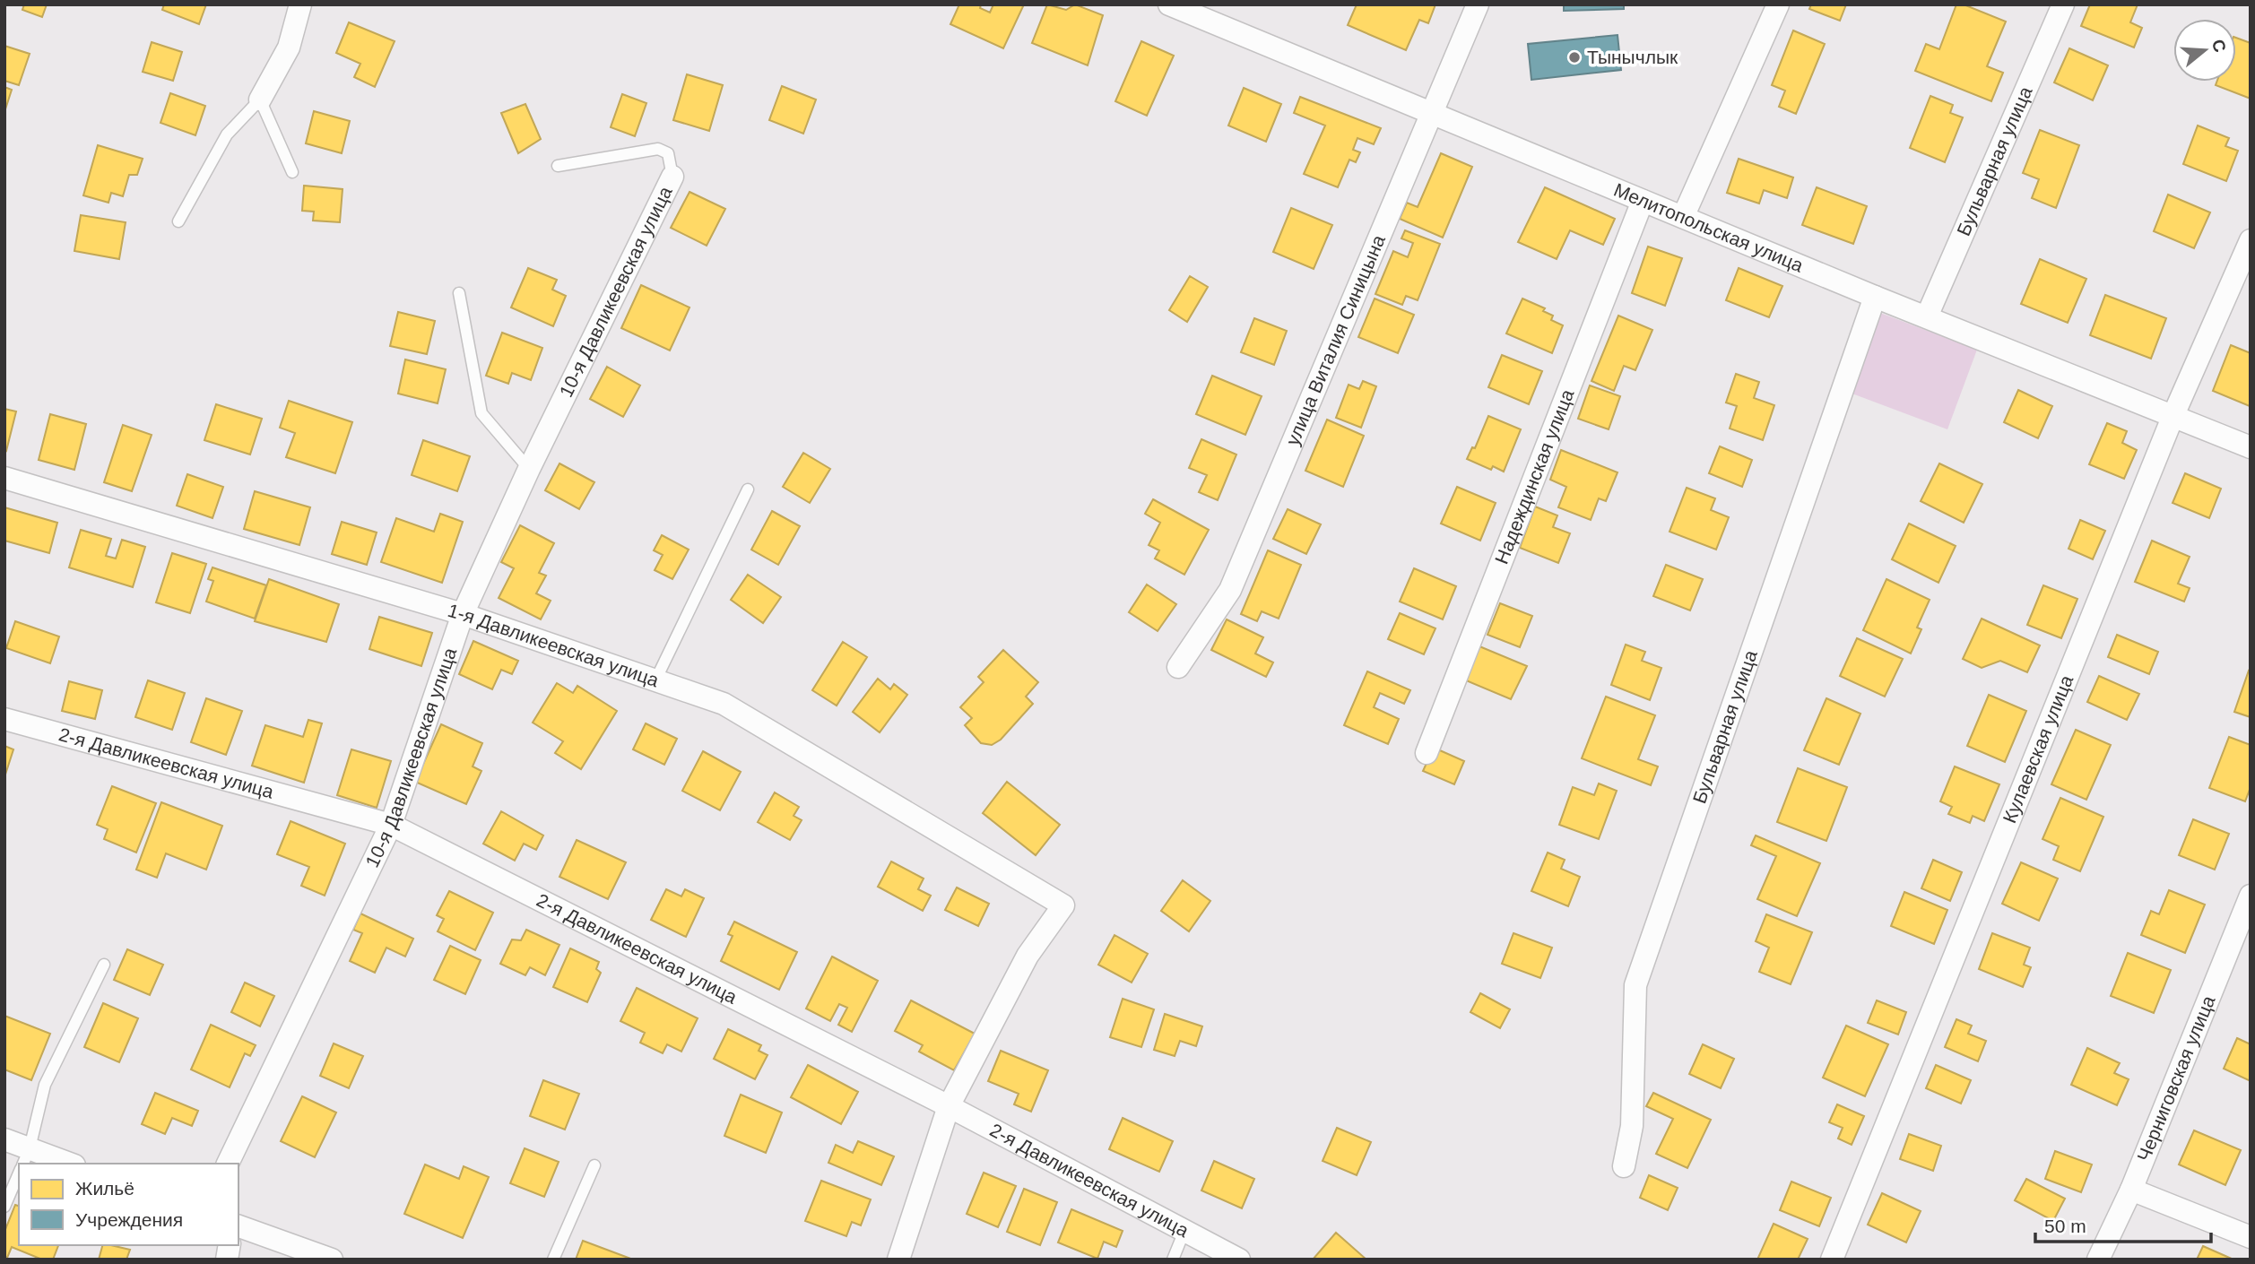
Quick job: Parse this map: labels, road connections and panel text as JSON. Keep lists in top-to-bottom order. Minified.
{"streets":{"street":["Бульварная улица","Мелитопольская улица","10-я Давликеевская улица","улица Виталия Синицына","Надеждинская улица","1-я Давликеевская улица","Кулаевская улица","2-я Давликеевская улица","Черниговская улица"]},"crossings":[["Бульварная улица","Мелитопольская улица"],["Мелитопольская улица","улица Виталия Синицына"],["Мелитопольская улица","Надеждинская улица"],["Мелитопольская улица","Кулаевская улица"],["10-я Давликеевская улица","1-я Давликеевская улица"],["10-я Давликеевская улица","2-я Давликеевская улица"],["1-я Давликеевская улица","2-я Давликеевская улица"]],"places":["Тынычлык"],"legend":["Жильё","Учреждения"],"scale_bar":"50 m","north":"right"}
